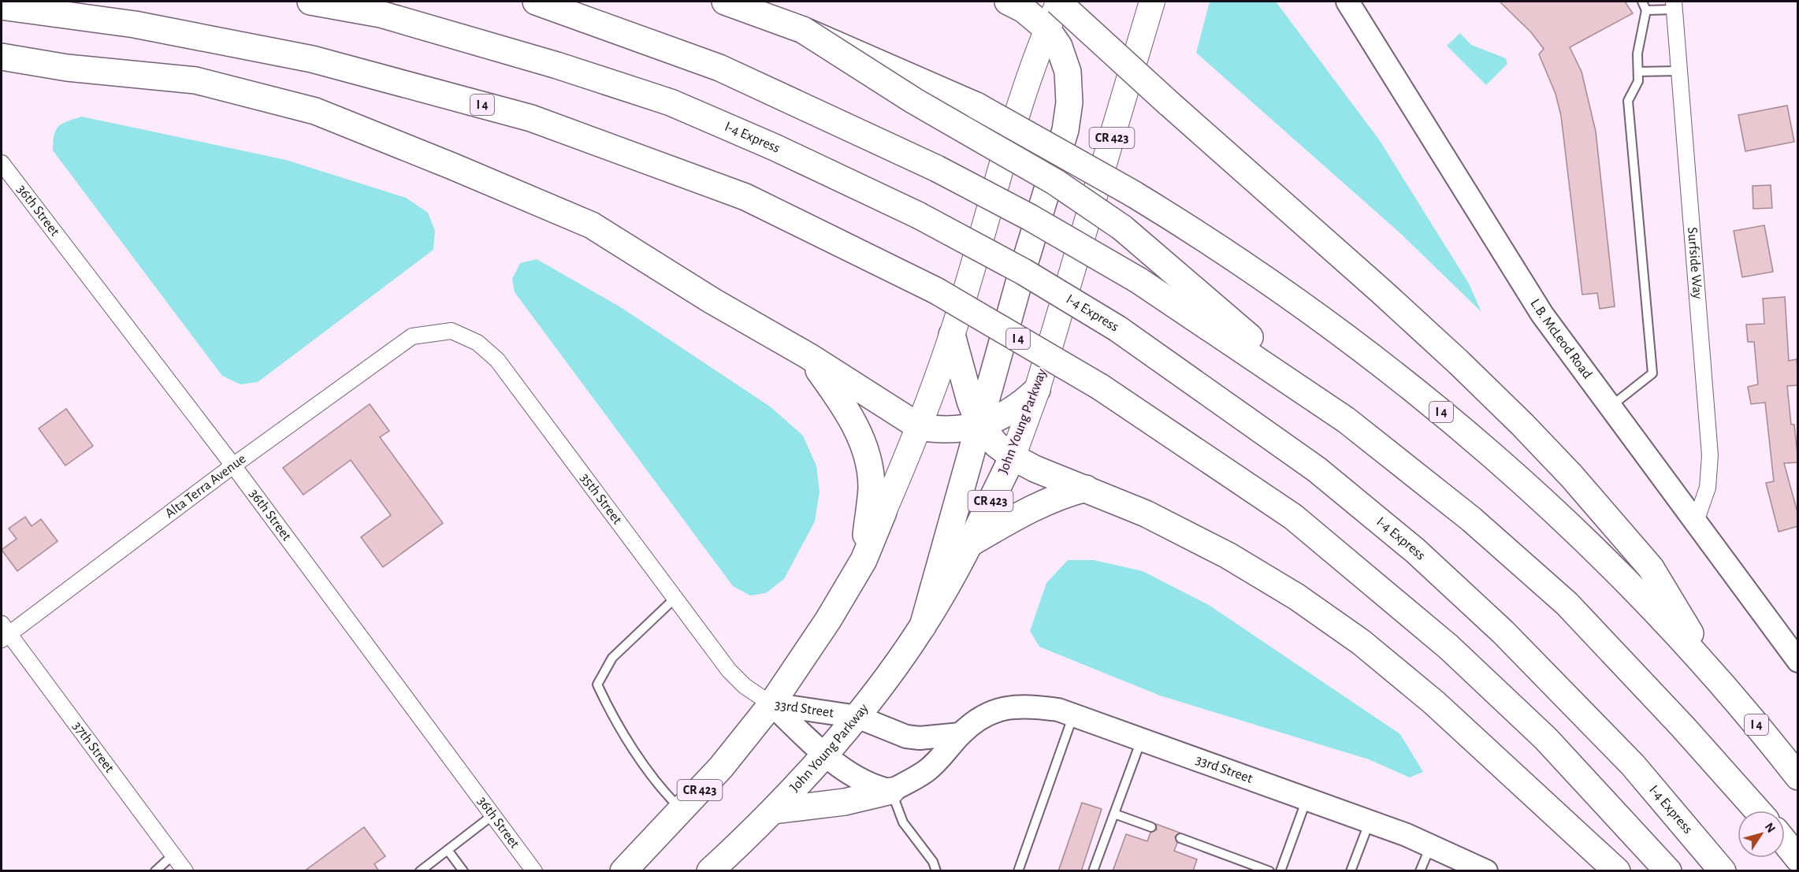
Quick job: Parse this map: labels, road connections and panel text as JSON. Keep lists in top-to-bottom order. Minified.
{"streets":{"highway":["I 4","I-4 Express","CR 423","John Young Parkway"],"street":["36th Street","Surfside Way","L.B. McLeod Road","Alta Terra Avenue","35th Street","33rd Street","37th Street"]},"crossings":[["CR 423","35th Street"],["CR 423","33rd Street"],["36th Street","Alta Terra Avenue"],["Surfside Way","L.B. McLeod Road"],["John Young Parkway","33rd Street"],["Alta Terra Avenue","35th Street"],["Alta Terra Avenue","37th Street"],["35th Street","33rd Street"]],"north":"top right"}
